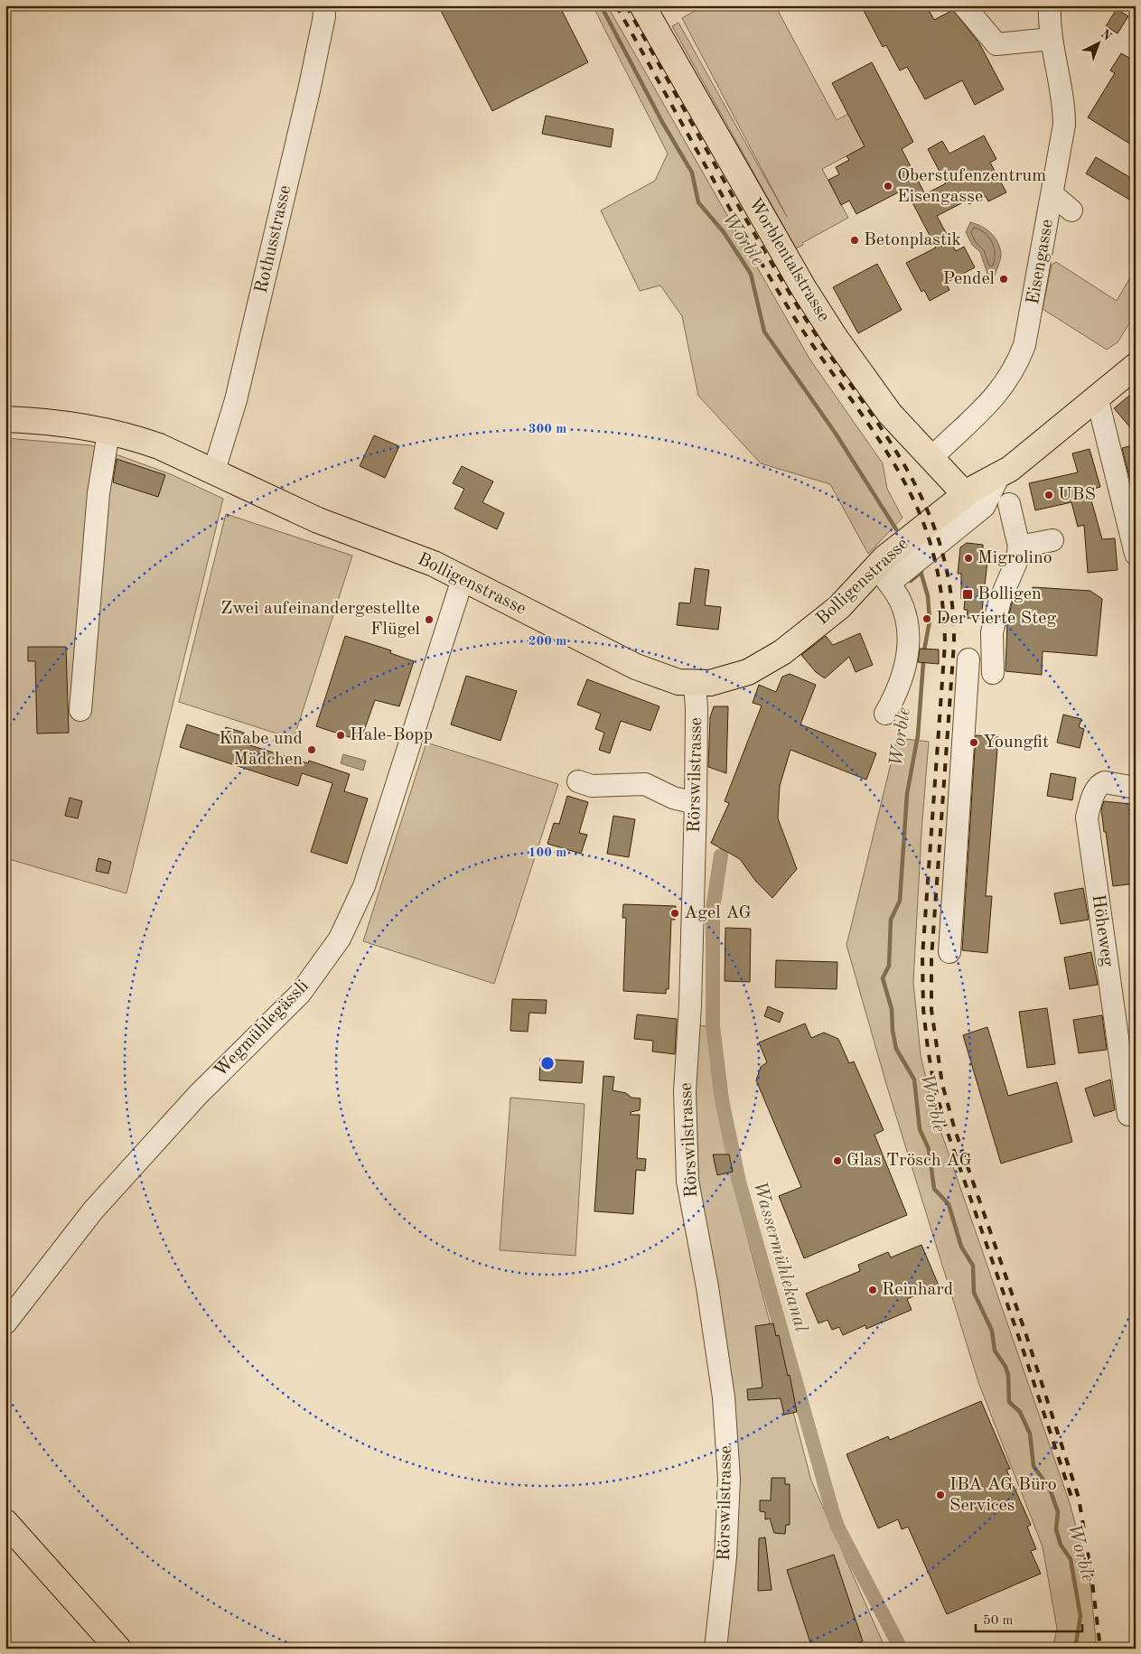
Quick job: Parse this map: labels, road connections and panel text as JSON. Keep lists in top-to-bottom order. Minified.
{"streets":{"main road":["Worblentalstrasse","Bolligenstrasse"],"street":["Rothusstrasse","Eisengasse","Rörswilstrasse","Höheweg","Wegmühlegässli"]},"crossings":[["Rothusstrasse","Bolligenstrasse"],["Worblentalstrasse","Eisengasse"],["Worblentalstrasse","Bolligenstrasse"],["Bolligenstrasse","Rörswilstrasse"],["Bolligenstrasse","Wegmühlegässli"]],"water":["Worble","Wassermühlekanal"],"places":{"other":["Oberstufenzentrum Eisengasse","Betonplastik","Pendel","UBS","Migrolino","Der vierte Steg","Zwei aufeinandergestellte Flügel","Hale-Bopp","Youngfit","Knabe und Mädchen","Agel AG","Glas Trösch AG","Reinhard","IBA AG Büro Services"],"transit":["Bolligen"]},"scale_bar":"50 m","north":"top right","rings":["300 m","200 m","100 m"]}
